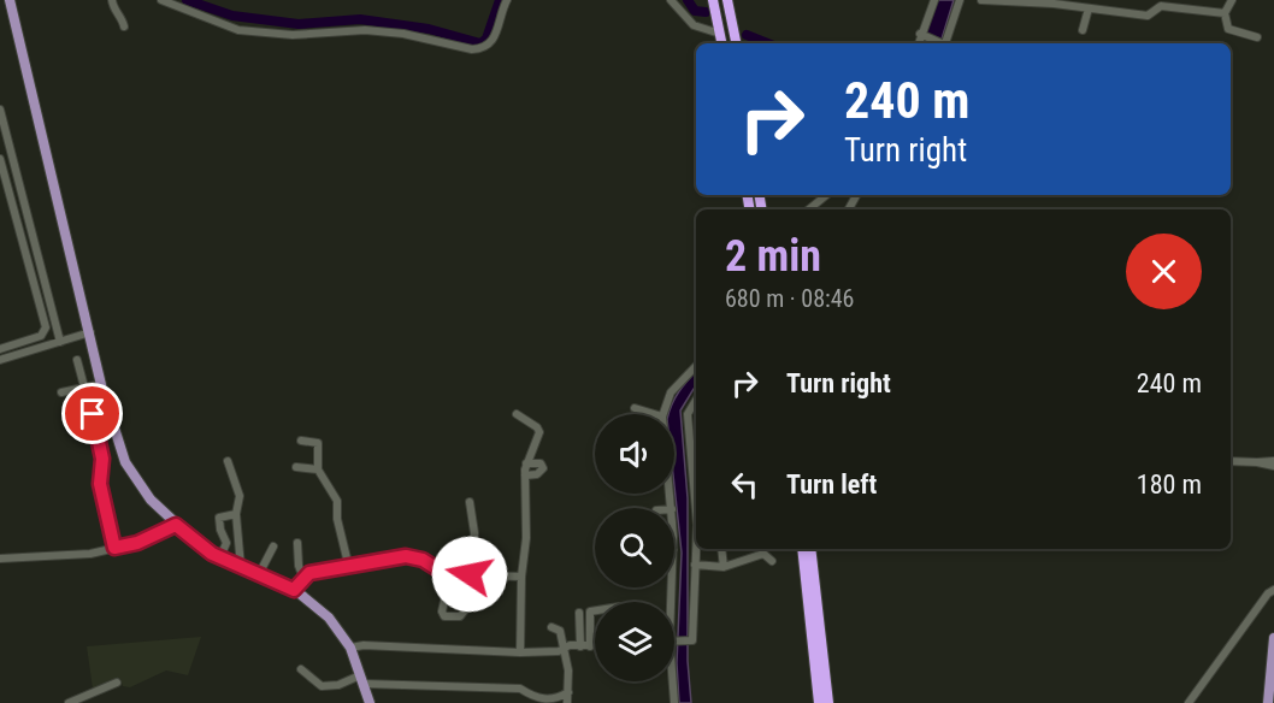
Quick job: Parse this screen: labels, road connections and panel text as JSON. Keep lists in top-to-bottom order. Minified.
{"page":{"turn":["240 m","Turn right"],"heading":["2 min","680 m · 08:46"],"list":[{"name":"Turn right","value":"240 m"},{"name":"Turn left","value":"180 m"}]}}
